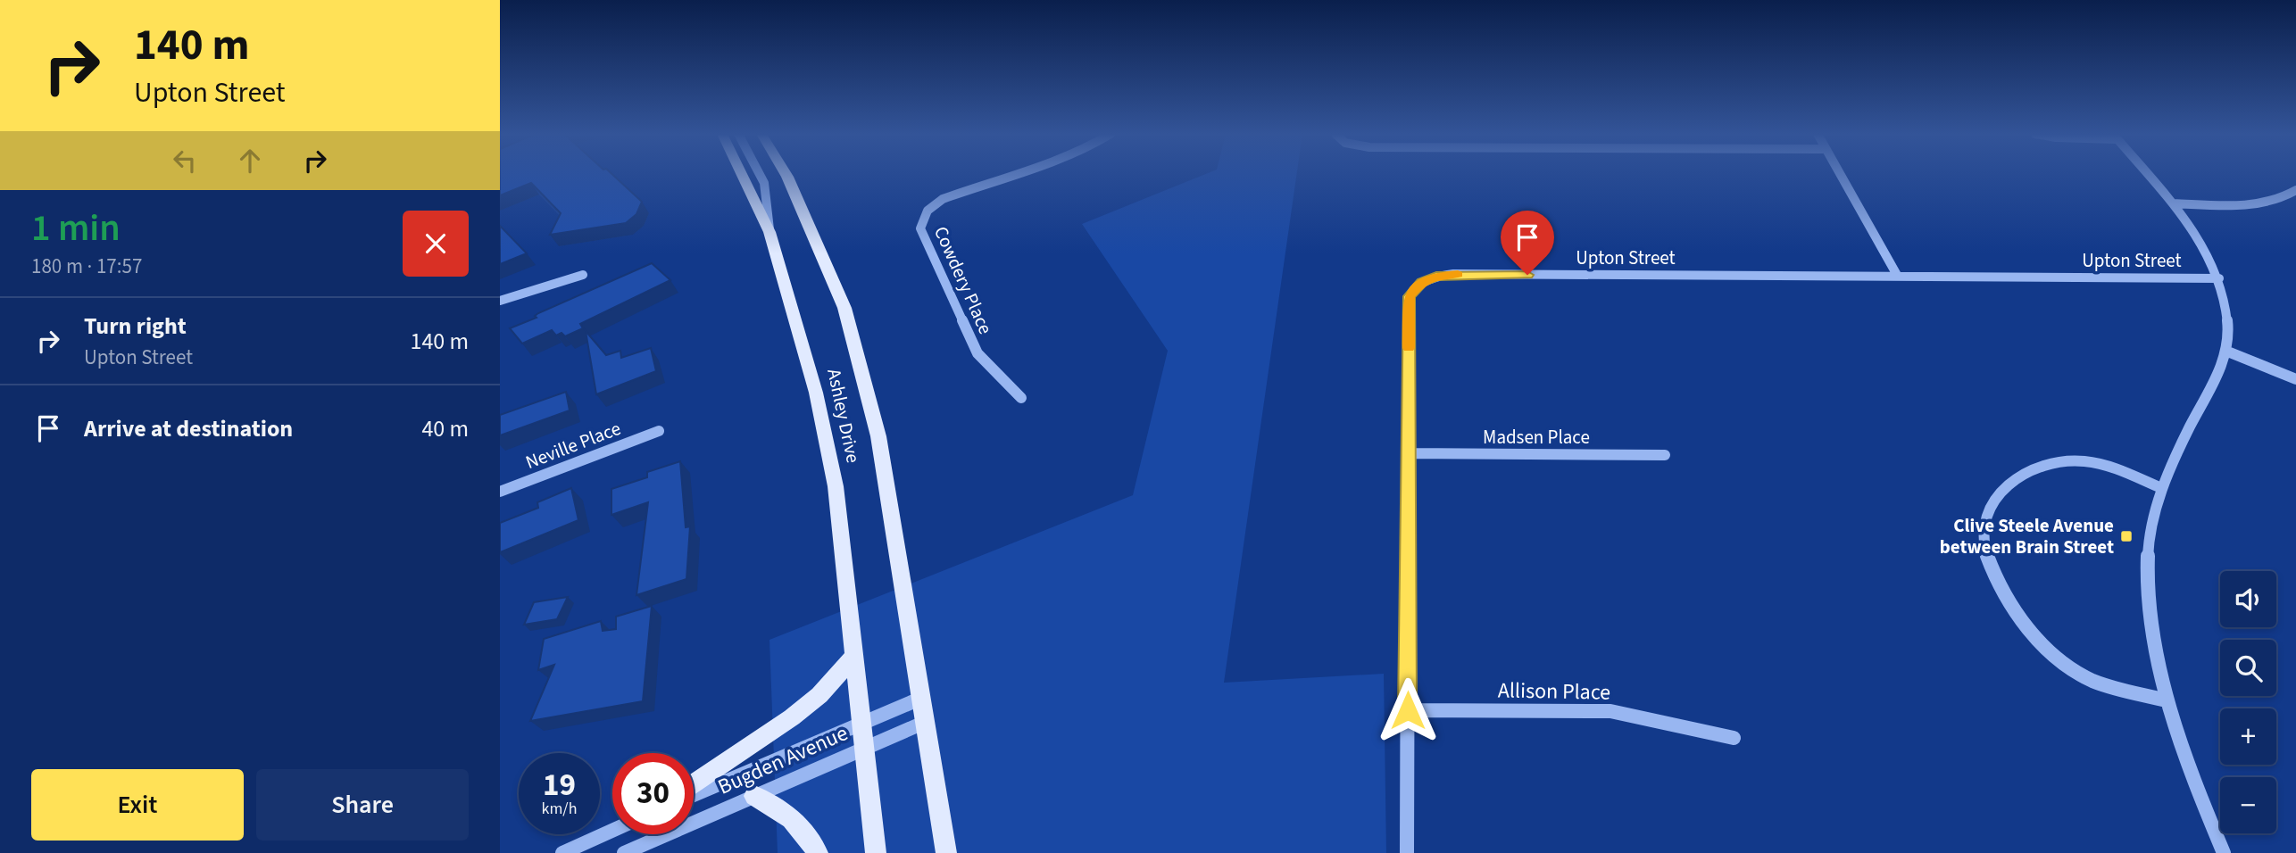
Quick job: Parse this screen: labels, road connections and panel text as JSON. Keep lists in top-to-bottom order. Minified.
{"streets":{"main road":["Ashley Drive"],"street":["Upton Street","Cowdery Place","Madsen Place","Neville Place","Allison Place","Bugden Avenue"]},"crossings":[["Upton Street","Madsen Place"],["Upton Street","Allison Place"],["Ashley Drive","Bugden Avenue"]],"places":{"transit":["Clive Steele Avenue between Brain Street"]},"page":{"turn":["140 m","Upton Street"],"heading":["1 min","180 m · 17:57"],"list":[{"name":"Turn right","note":"Upton Street","value":"140 m"},{"name":"Arrive at destination","value":"40 m"}],"map_buttons":["+","−"],"speed":"19 km/h","limit":"30","buttons":["Exit","Share"]}}
